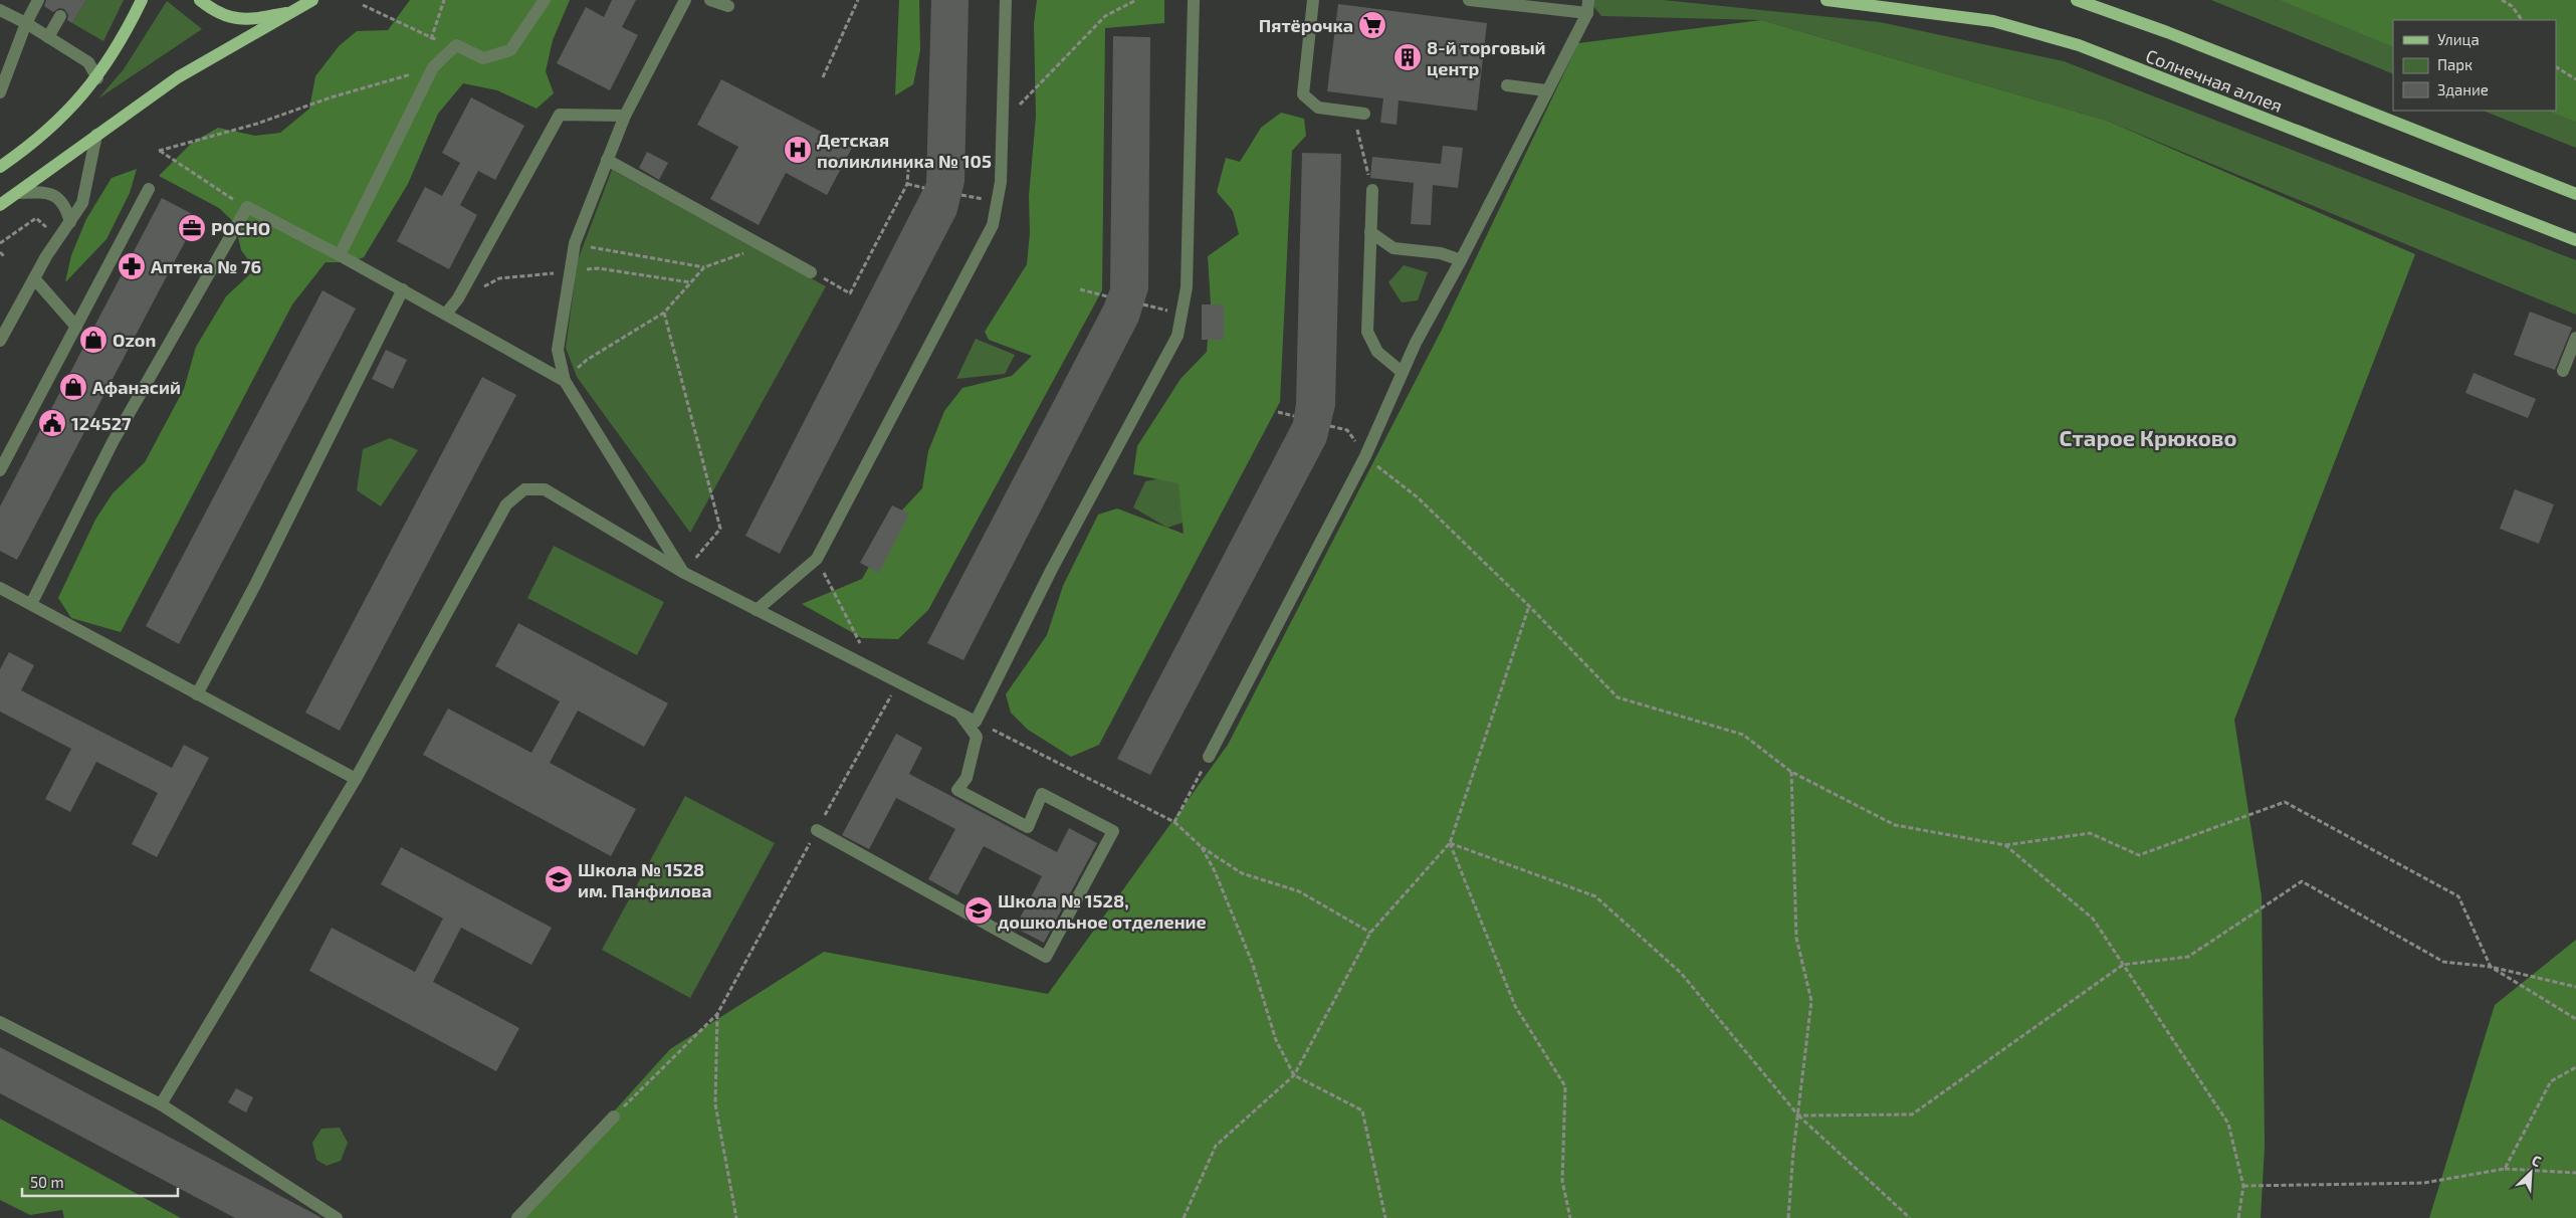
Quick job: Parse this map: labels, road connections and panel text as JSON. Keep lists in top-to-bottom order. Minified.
{"streets":{"main road":["Солнечная аллея"]},"districts":["Старое Крюково"],"places":{"supermarket":["Пятёрочка"],"building":["8-й торговый центр"],"hospital":["Детская поликлиника № 105"],"office":["РОСНО"],"pharmacy":["Аптека № 76"],"shop":["Ozon","Афанасий"],"public building":["124527"],"school or university":["Школа № 1528 им. Панфилова","Школа № 1528, дошкольное отделение"]},"legend":["Улица","Парк","Здание"],"scale_bar":"50 m","north":"top right"}
